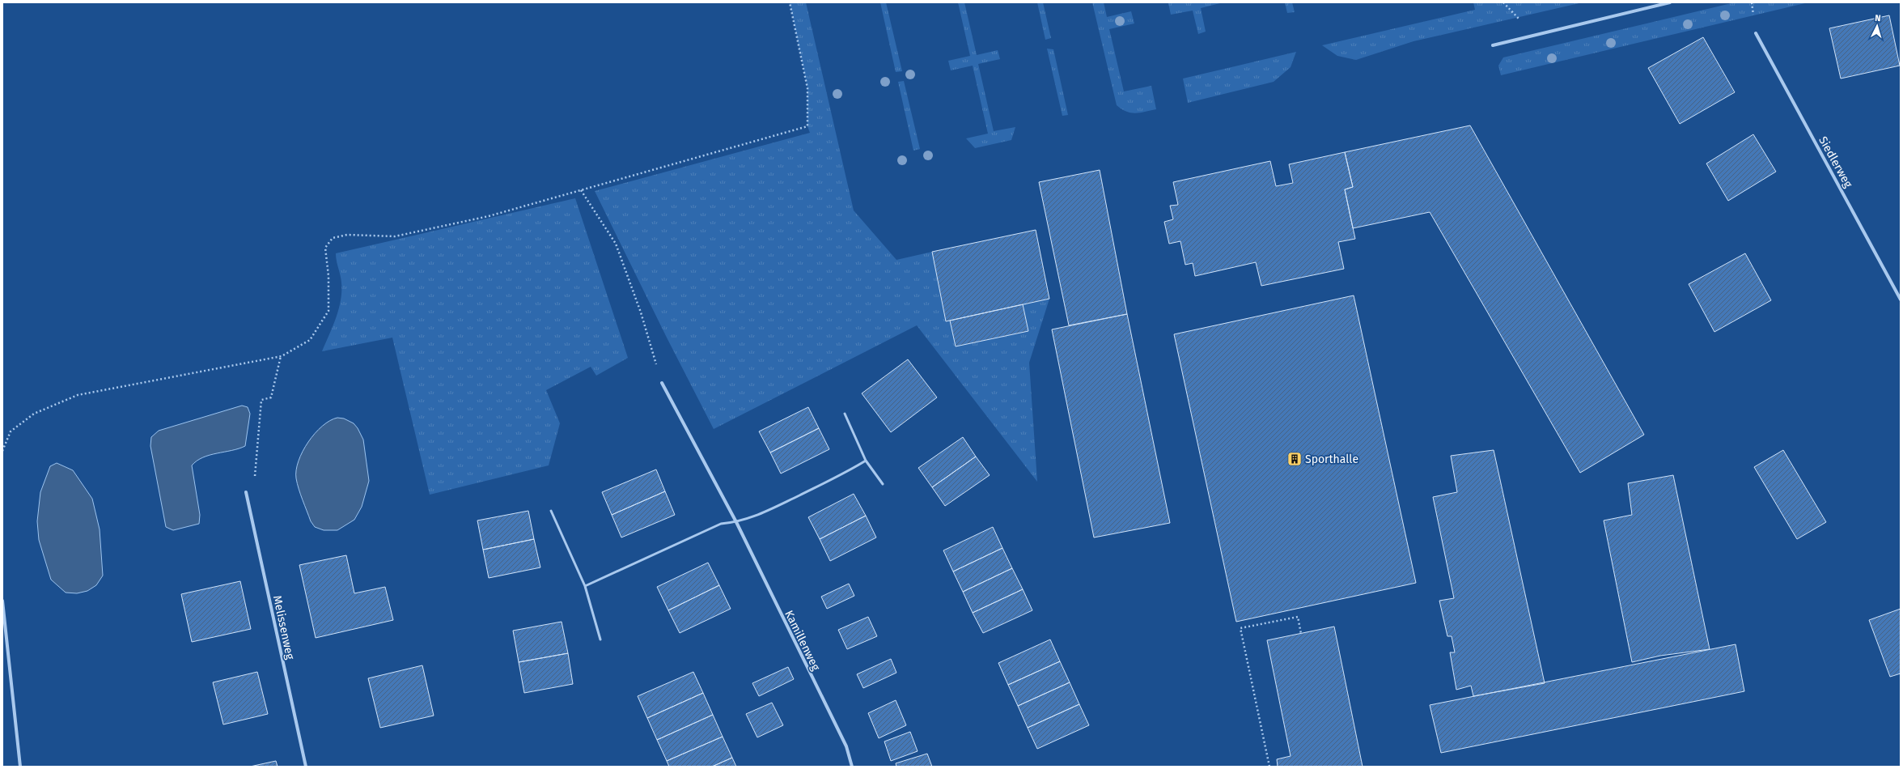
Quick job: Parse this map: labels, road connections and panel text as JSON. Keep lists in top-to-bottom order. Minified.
{"streets":{"street":["Siedlerweg","Melissenweg","Kamillenweg"]},"places":{"building":["Sporthalle"]},"north":"top"}
